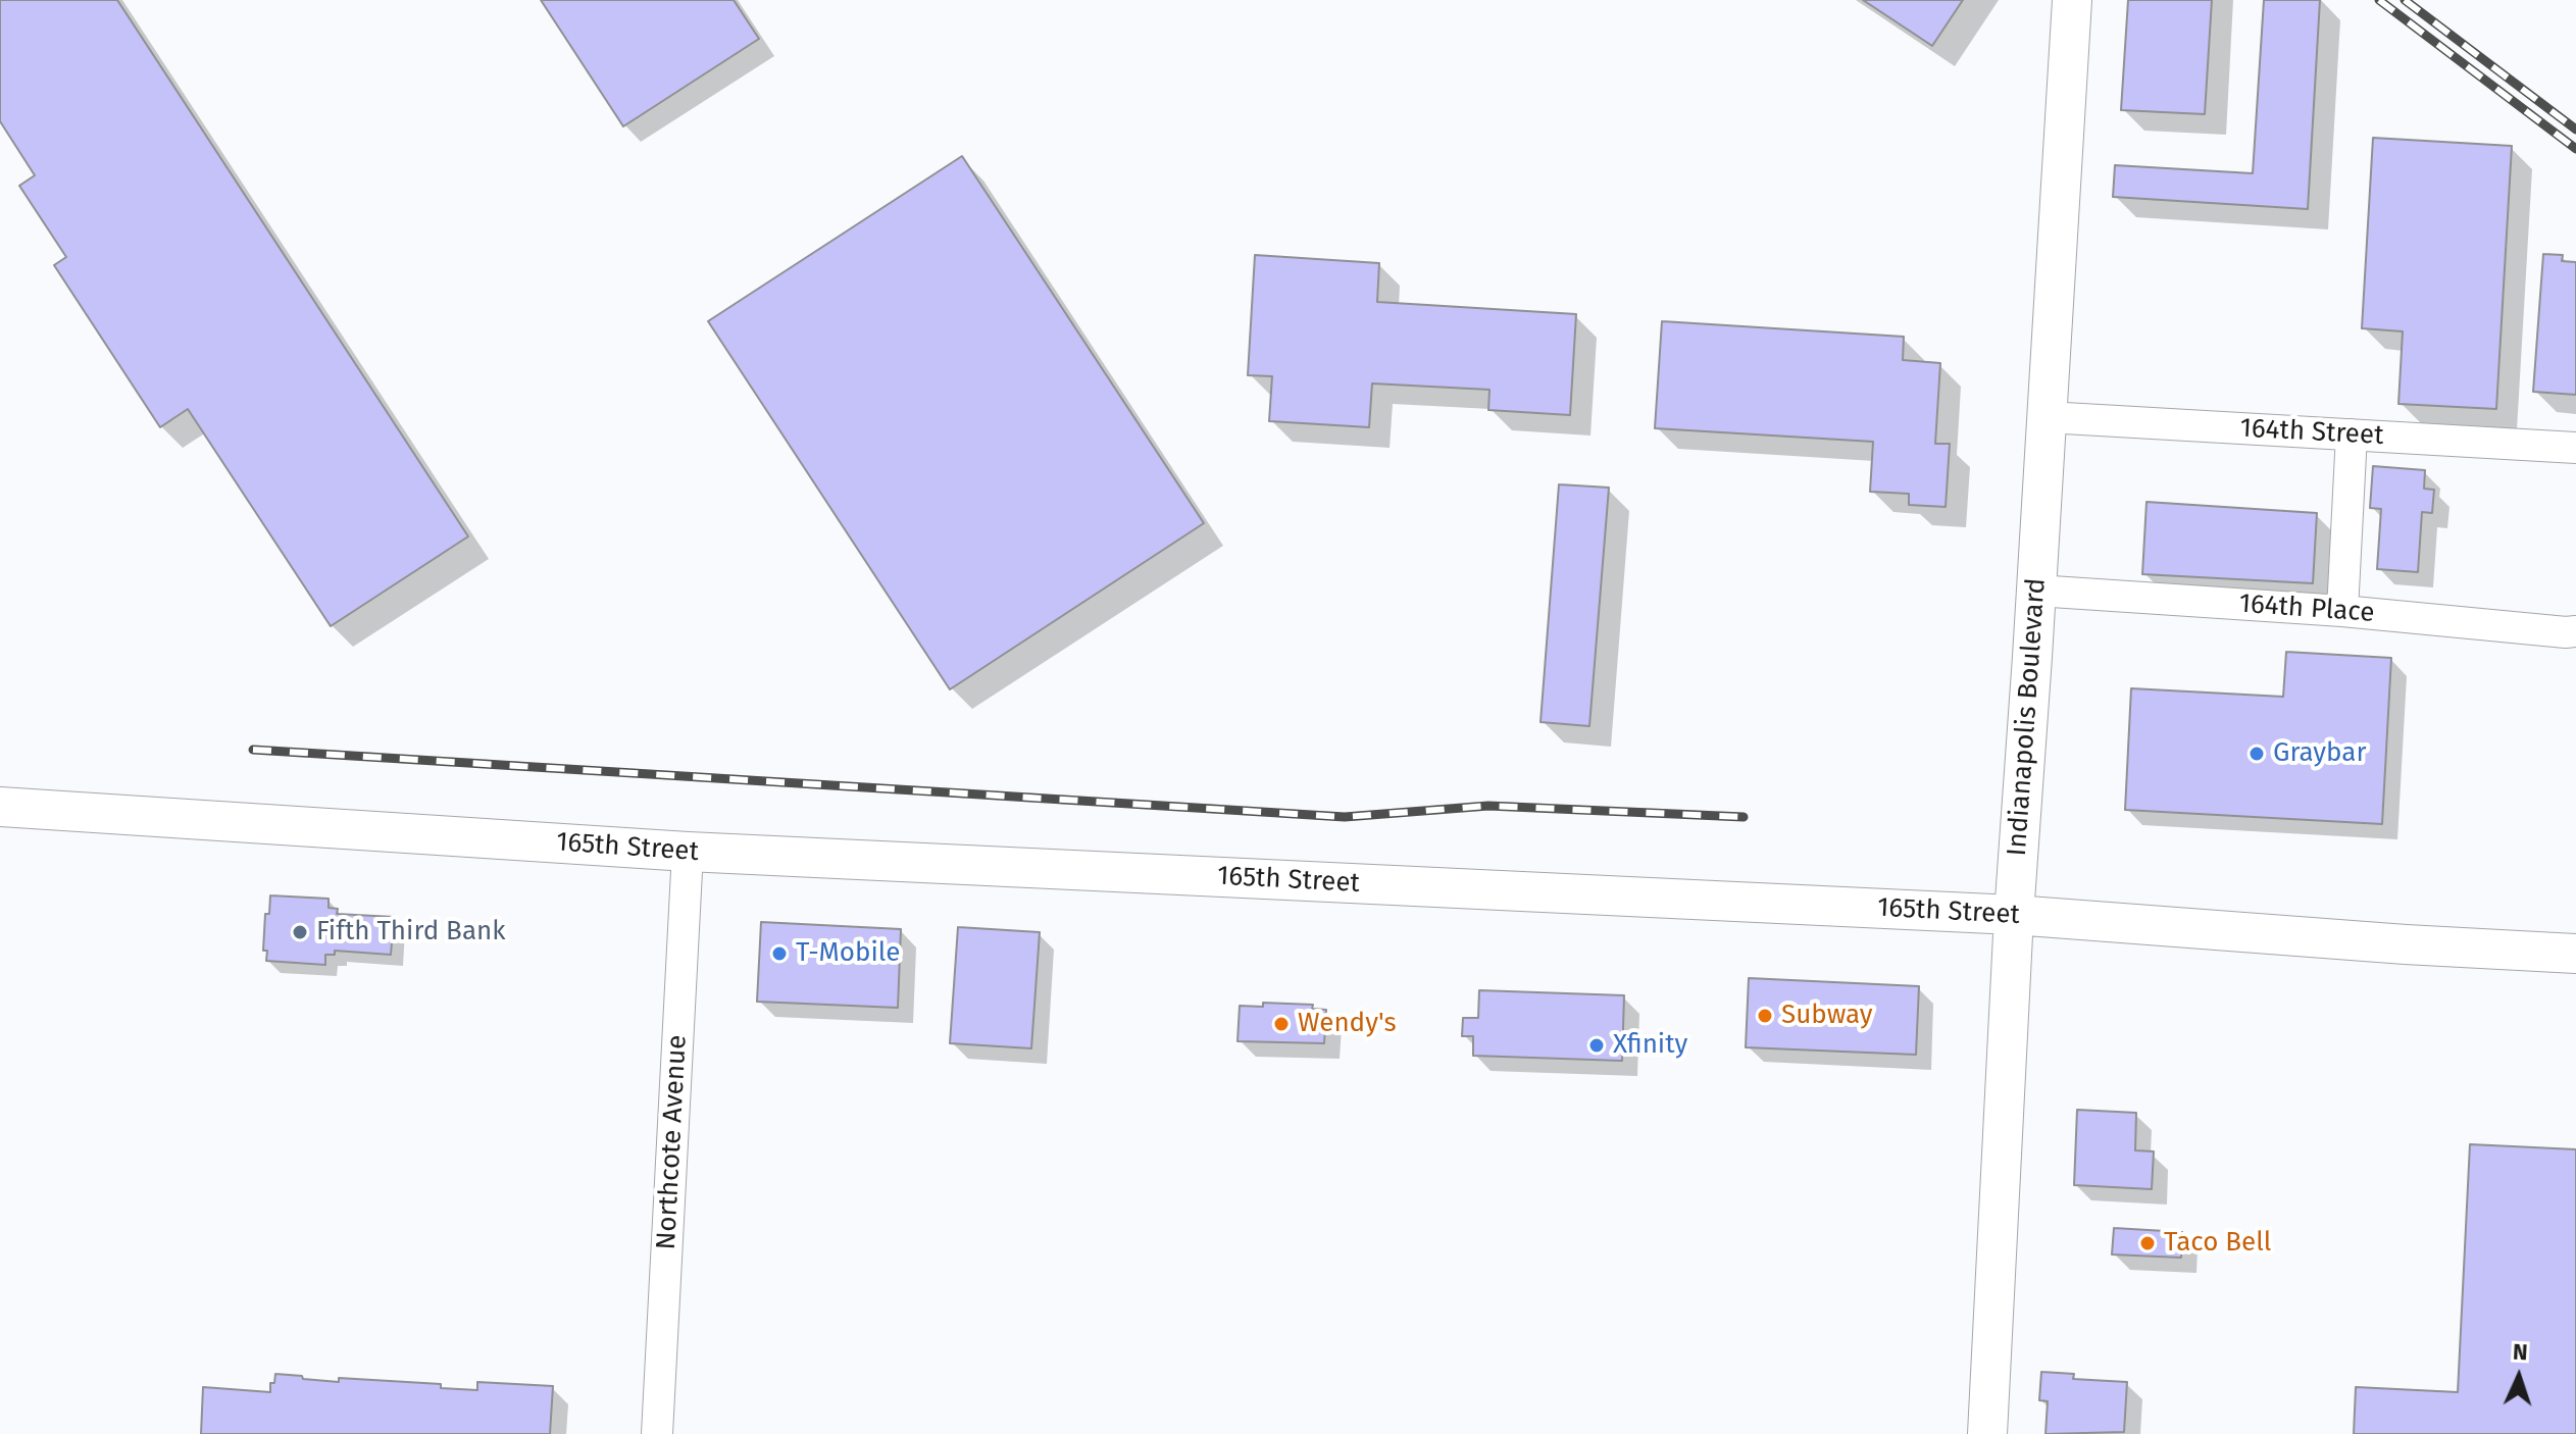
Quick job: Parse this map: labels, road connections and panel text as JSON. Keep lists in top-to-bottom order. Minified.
{"streets":{"main road":["Indianapolis Boulevard","165th Street"],"street":["164th Street","164th Place","Northcote Avenue"]},"crossings":[["164th Street","Indianapolis Boulevard"],["164th Place","Indianapolis Boulevard"],["Indianapolis Boulevard","165th Street"],["165th Street","Northcote Avenue"]],"places":["Graybar","Fifth Third Bank","T-Mobile","Subway","Wendy's","Xfinity","Taco Bell"],"north":"top"}
